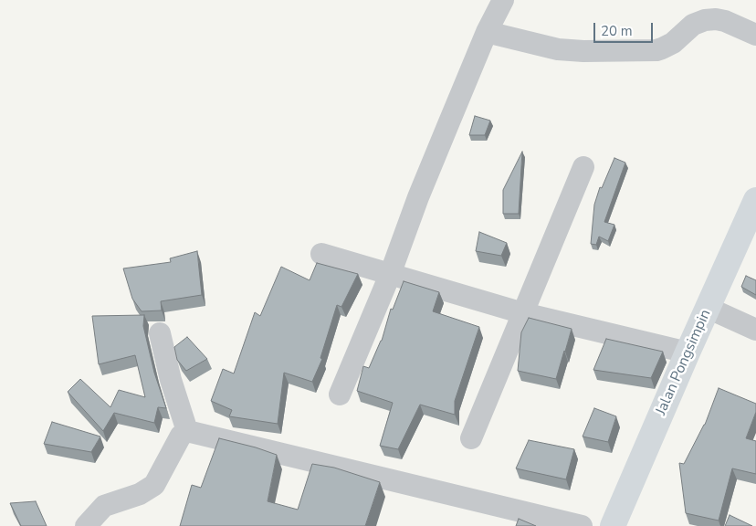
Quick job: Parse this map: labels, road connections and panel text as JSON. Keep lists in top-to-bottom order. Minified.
{"streets":{"main road":["Jalan Pongsimpin"]},"scale_bar":"20 m"}
